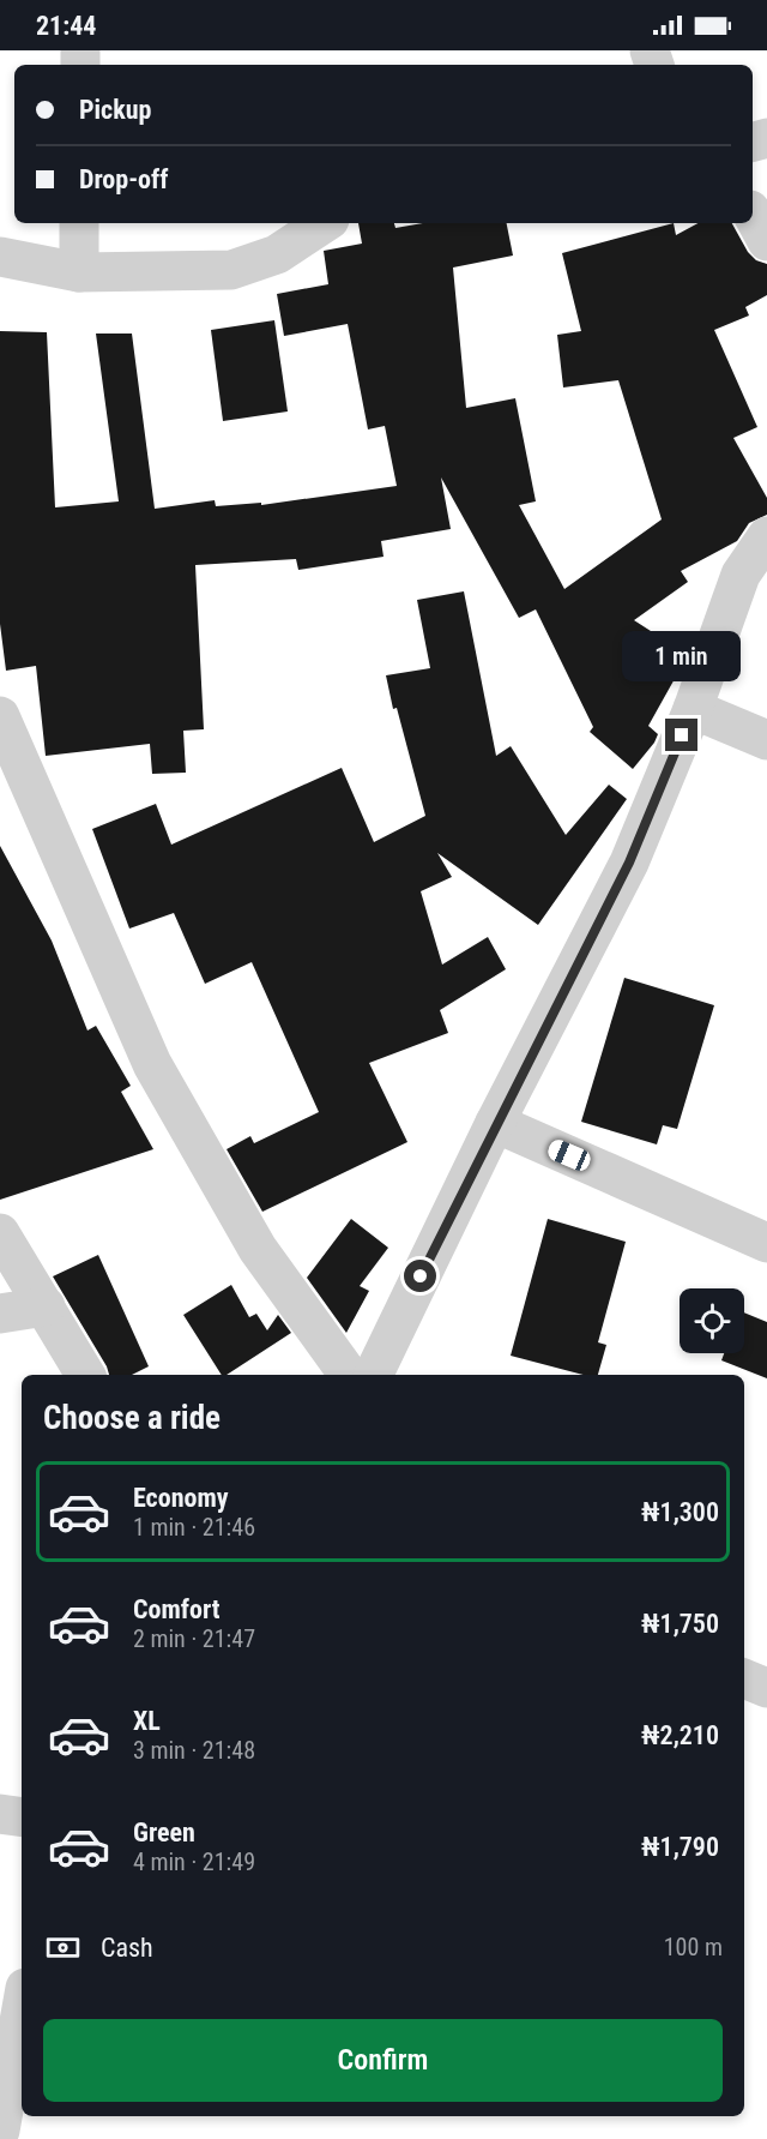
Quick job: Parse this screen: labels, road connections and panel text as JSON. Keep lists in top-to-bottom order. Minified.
{"page":{"status":"21:44","banner":["Pickup","Drop-off"],"bubble":"1 min","heading":"Choose a ride","list":[{"name":"Economy","note":"1 min · 21:46","value":"₦1,300"},{"name":"Comfort","note":"2 min · 21:47","value":"₦1,750"},{"name":"XL","note":"3 min · 21:48","value":"₦2,210"},{"name":"Green","note":"4 min · 21:49","value":"₦1,790"}],"pay":["Cash","100 m"],"buttons":"Confirm"}}
